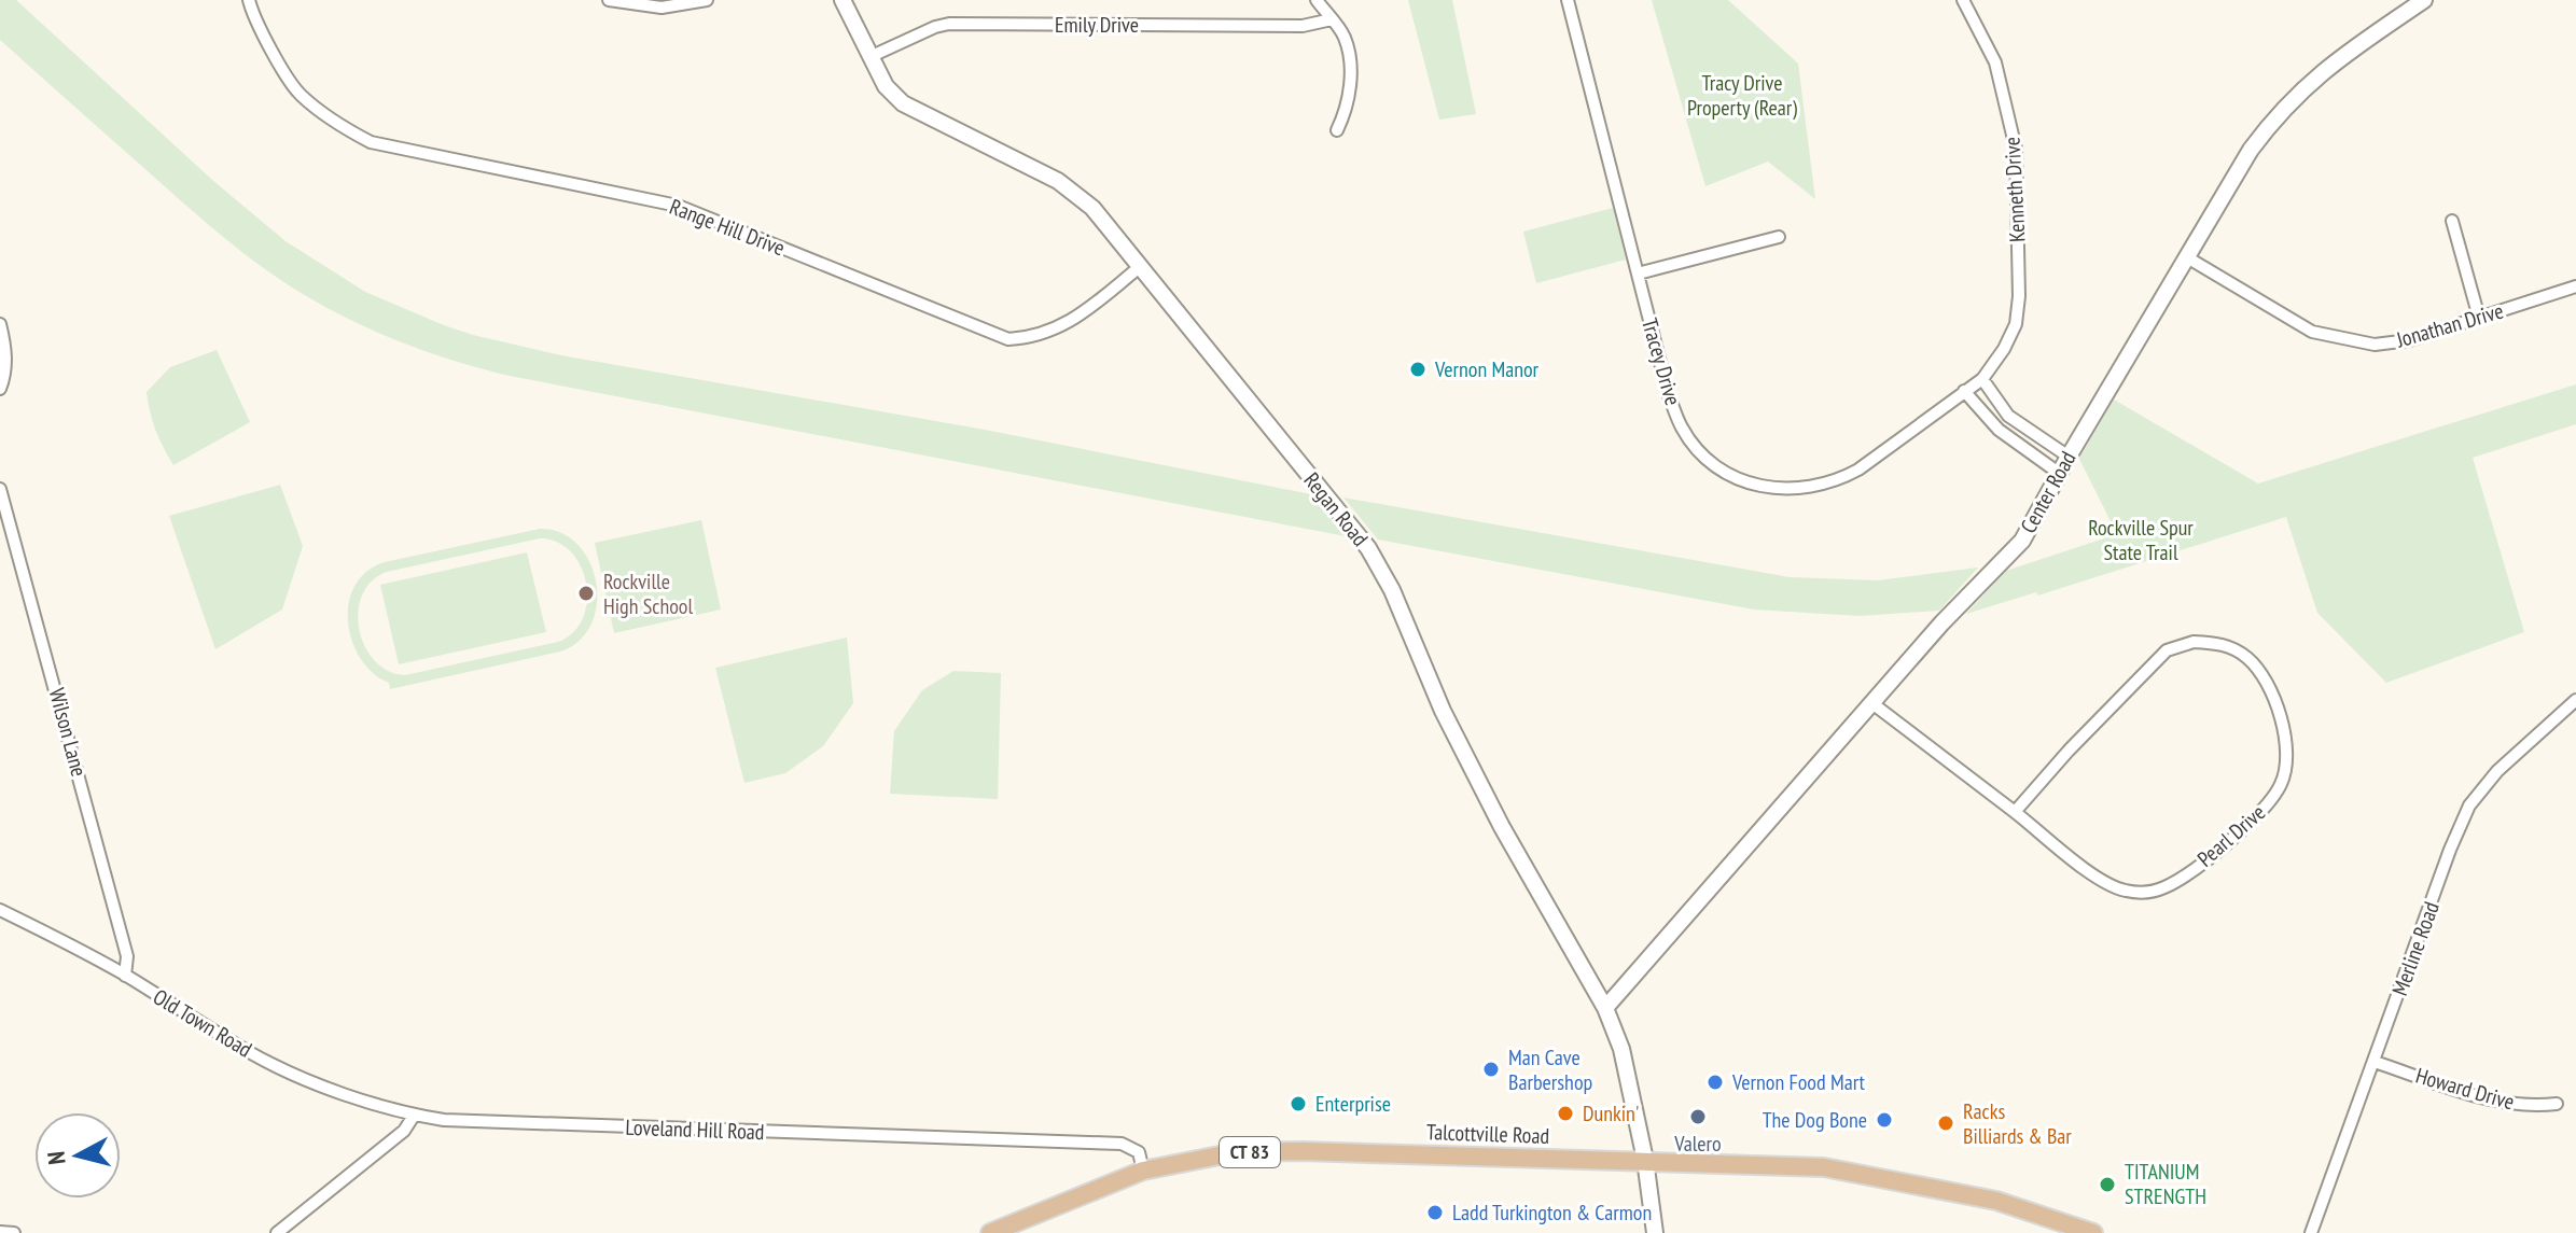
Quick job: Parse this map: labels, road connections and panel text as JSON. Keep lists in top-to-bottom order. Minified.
{"streets":{"main road":["Talcottville Road","CT 83"],"street":["Emily Drive","Kenneth Drive","Range Hill Drive","Jonathan Drive","Tracey Drive","Center Road","Regan Road","Wilson Lane","Pearl Drive","Merline Road","Old Town Road","Howard Drive","Loveland Hill Road"]},"crossings":[["Emily Drive","Regan Road"],["Kenneth Drive","Tracey Drive"],["Range Hill Drive","Regan Road"],["Jonathan Drive","Center Road"],["Center Road","Regan Road"],["Center Road","Pearl Drive"],["Regan Road","Talcottville Road"],["Wilson Lane","Old Town Road"],["Merline Road","Howard Drive"],["Old Town Road","Loveland Hill Road"],["Loveland Hill Road","Talcottville Road"]],"parks":["Tracy Drive Property (Rear)","Rockville Spur State Trail"],"places":["Vernon Manor","Rockville High School","Man Cave Barbershop","Vernon Food Mart","Enterprise","Dunkin'","Valero","The Dog Bone","Racks Billiards & Bar","TITANIUM STRENGTH","Ladd Turkington & Carmon"],"north":"left"}
